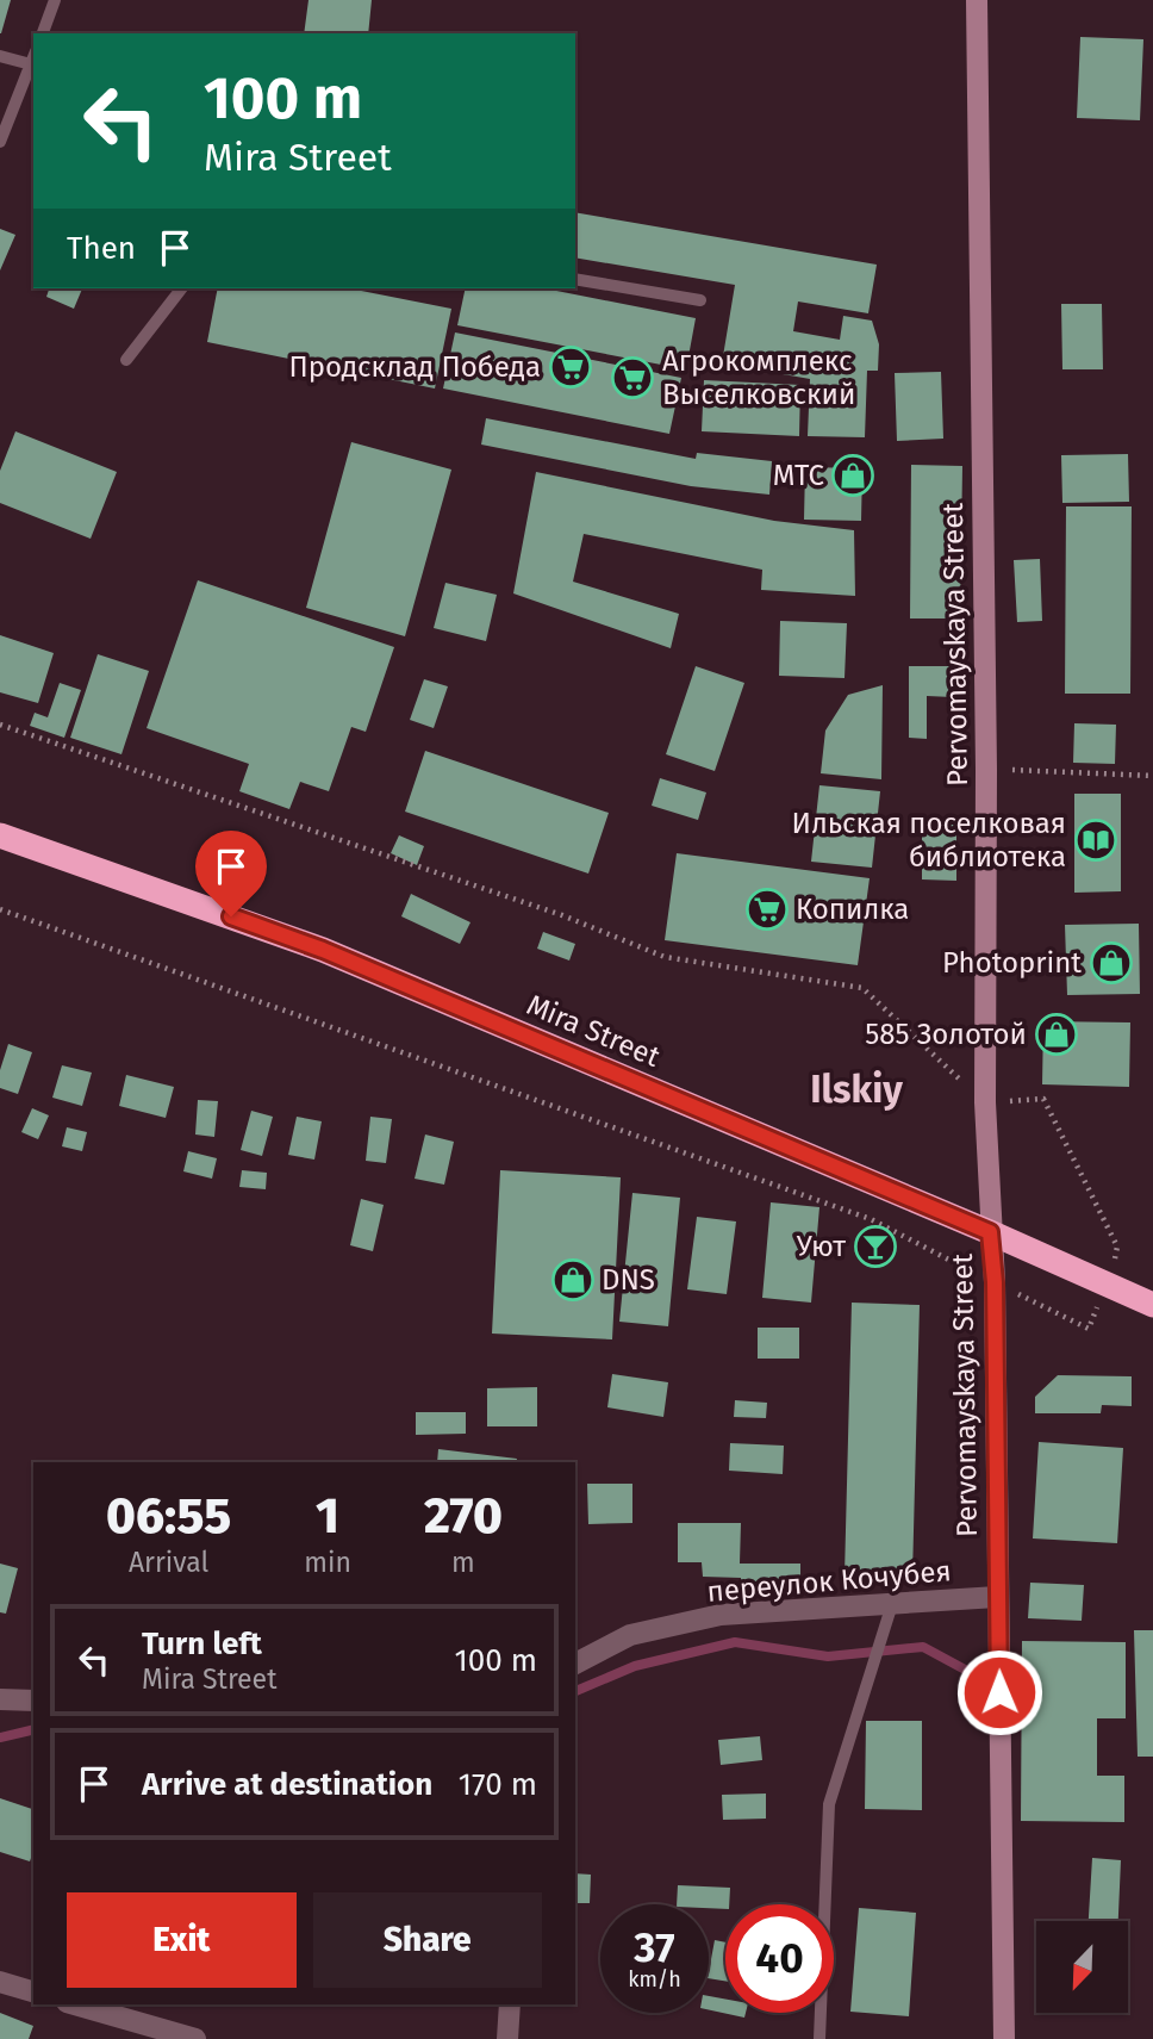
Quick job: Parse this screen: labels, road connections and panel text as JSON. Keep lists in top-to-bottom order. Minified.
{"streets":{"highway":["Mira Street"],"street":["Pervomayskaya Street","переулок Кочубея"]},"crossings":[["Pervomayskaya Street","Mira Street"],["Pervomayskaya Street","переулок Кочубея"]],"districts":["Ilskiy"],"places":{"supermarket":["Продсклад Победа","Агрокомплекс Выселковский","Копилка"],"shop":["МТС","Photoprint","585 Золотой","DNS"],"library":["Ильская поселковая библиотека"],"bar":["Уют"]},"north":"bottom left","page":{"turn":["100 m","Mira Street"],"then":"Then","eta":["06:55","Arrival","1","min","270","m"],"list":[{"name":"Turn left","note":"Mira Street","value":"100 m"},{"name":"Arrive at destination","value":"170 m"}],"buttons":["Exit","Share"],"speed":"37 km/h","limit":"40"}}
